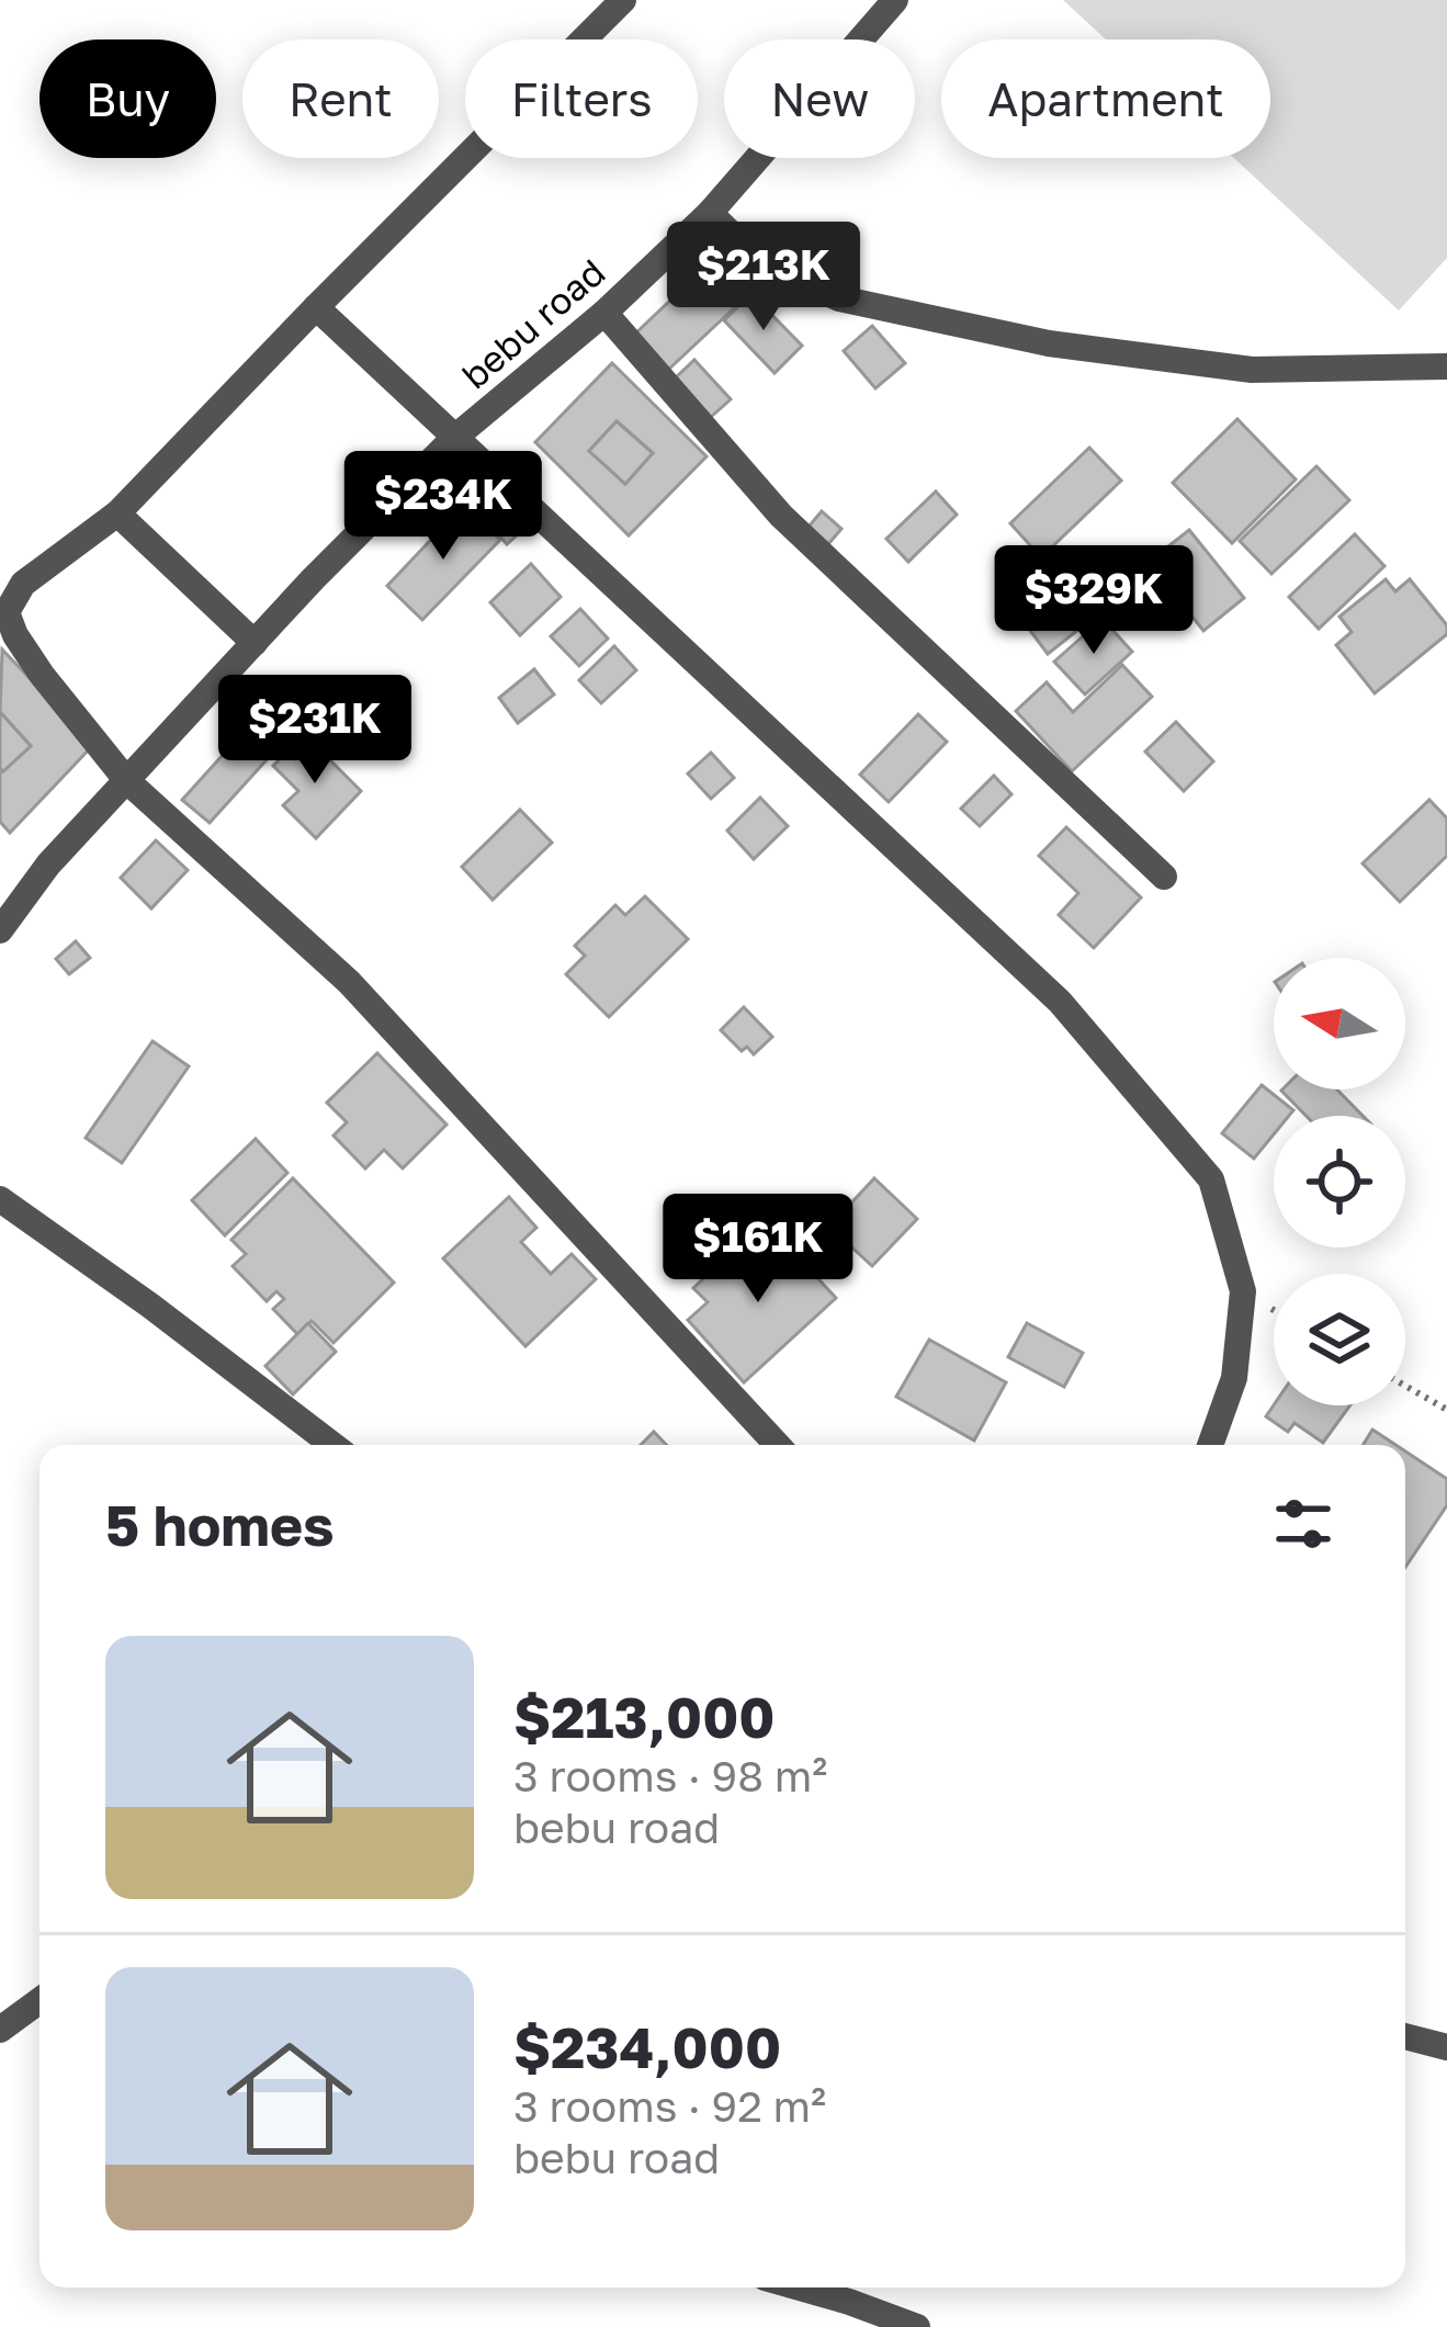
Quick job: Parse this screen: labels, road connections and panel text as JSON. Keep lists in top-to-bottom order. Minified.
{"streets":{"street":["bebu road"]},"north":"left","page":{"chip":["Buy","Rent","Filters","New","Apartment"],"price":["$213K","$234K","$329K","$231K","$161K"],"heading":"5 homes","list":[{"name":"$213,000","note":"3 rooms · 98 m² · bebu road"},{"name":"$234,000","note":"3 rooms · 92 m² · bebu road"}]}}
